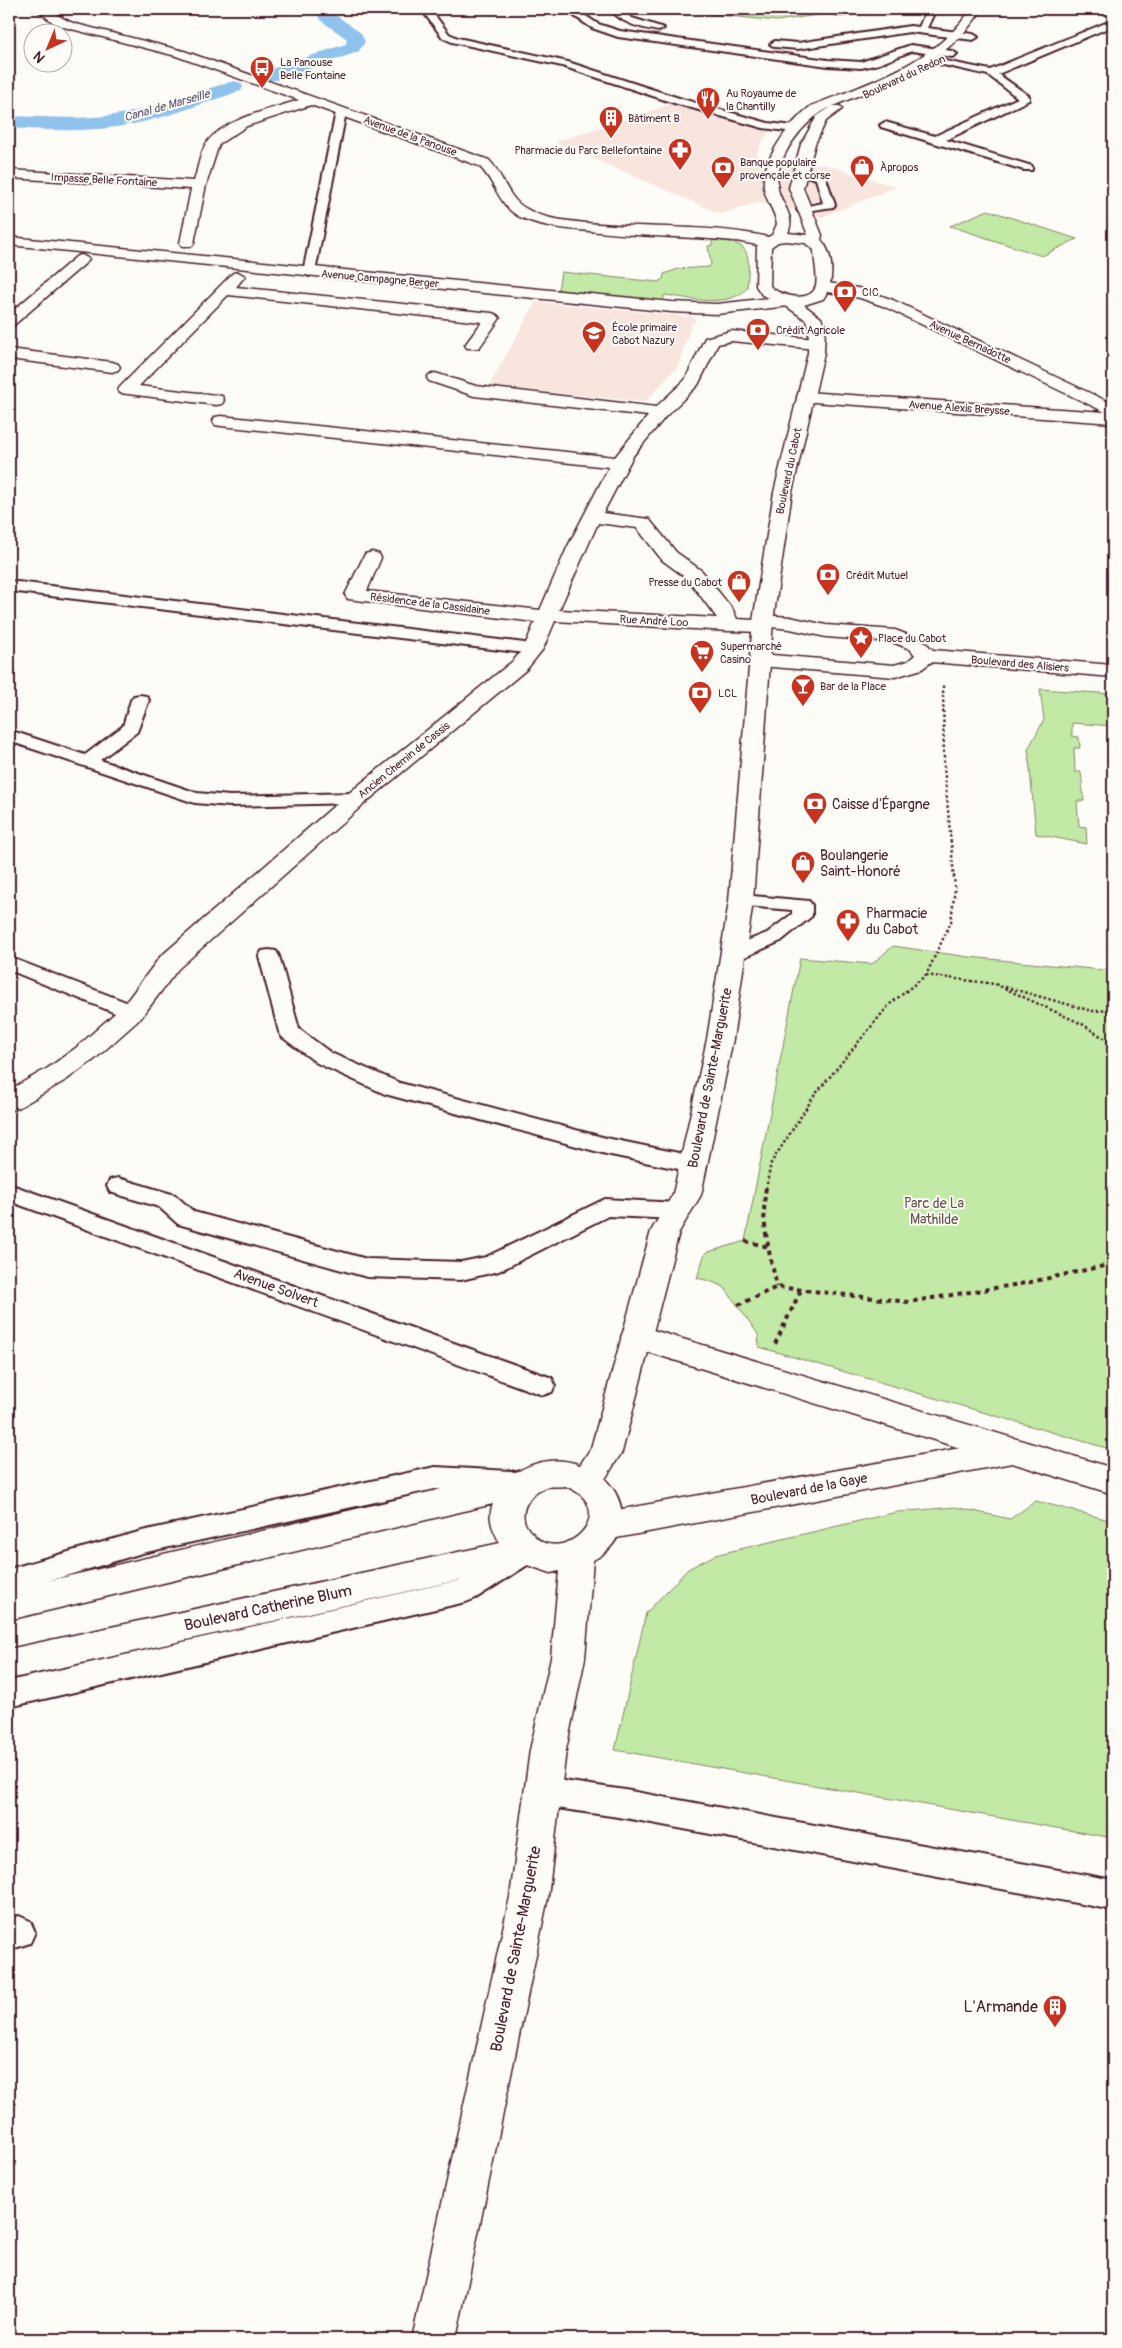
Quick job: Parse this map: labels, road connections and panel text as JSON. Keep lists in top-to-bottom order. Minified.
{"streets":{"street":["Boulevard du Redon","Avenue de la Panouse","Impasse Belle Fontaine","Avenue Campagne Berger","Avenue Bernadotte","Avenue Alexis Breysse","Boulevard du Cabot","Résidence de la Cassidaine","Rue André Loo","Boulevard des Alisiers","Ancien Chemin de Cassis","Boulevard de Sainte-Marguerite","Boulevard de la Gaye","Boulevard Catherine Blum"],"lane":["Avenue Solvert"]},"crossings":[["Boulevard du Redon","Avenue de la Panouse"],["Boulevard du Redon","Avenue Campagne Berger"],["Boulevard du Redon","Avenue Bernadotte"],["Boulevard du Redon","Boulevard du Cabot"],["Avenue de la Panouse","Avenue Campagne Berger"],["Avenue de la Panouse","Avenue Bernadotte"],["Avenue de la Panouse","Boulevard du Cabot"],["Avenue Campagne Berger","Avenue Bernadotte"],["Avenue Campagne Berger","Boulevard du Cabot"],["Avenue Bernadotte","Boulevard du Cabot"],["Avenue Alexis Breysse","Boulevard du Cabot"],["Boulevard du Cabot","Rue André Loo"],["Boulevard du Cabot","Ancien Chemin de Cassis"],["Boulevard du Cabot","Boulevard de Sainte-Marguerite"],["Résidence de la Cassidaine","Rue André Loo"],["Résidence de la Cassidaine","Ancien Chemin de Cassis"],["Rue André Loo","Ancien Chemin de Cassis"],["Rue André Loo","Boulevard de Sainte-Marguerite"],["Boulevard de Sainte-Marguerite","Boulevard de la Gaye"],["Boulevard de Sainte-Marguerite","Boulevard Catherine Blum"],["Boulevard de la Gaye","Boulevard Catherine Blum"]],"water":["Canal de Marseille"],"parks":["Parc de La Mathilde"],"places":{"bus stop":["La Panouse Belle Fontaine"],"restaurant":["Au Royaume de la Chantilly"],"building":["Bâtiment B","L'Armande"],"pharmacy":["Pharmacie du Parc Bellefontaine","Pharmacie du Cabot"],"shop":["Àpropos","Presse du Cabot","Boulangerie Saint-Honoré"],"bank":["Banque populaire provençale et corse","CIC","Crédit Agricole","Crédit Mutuel","LCL","Caisse d'Épargne"],"school or university":["École primaire Cabot Nazury"],"place":["Place du Cabot"],"supermarket":["Supermarché Casino"],"bar":["Bar de la Place"]},"north":"bottom left"}
